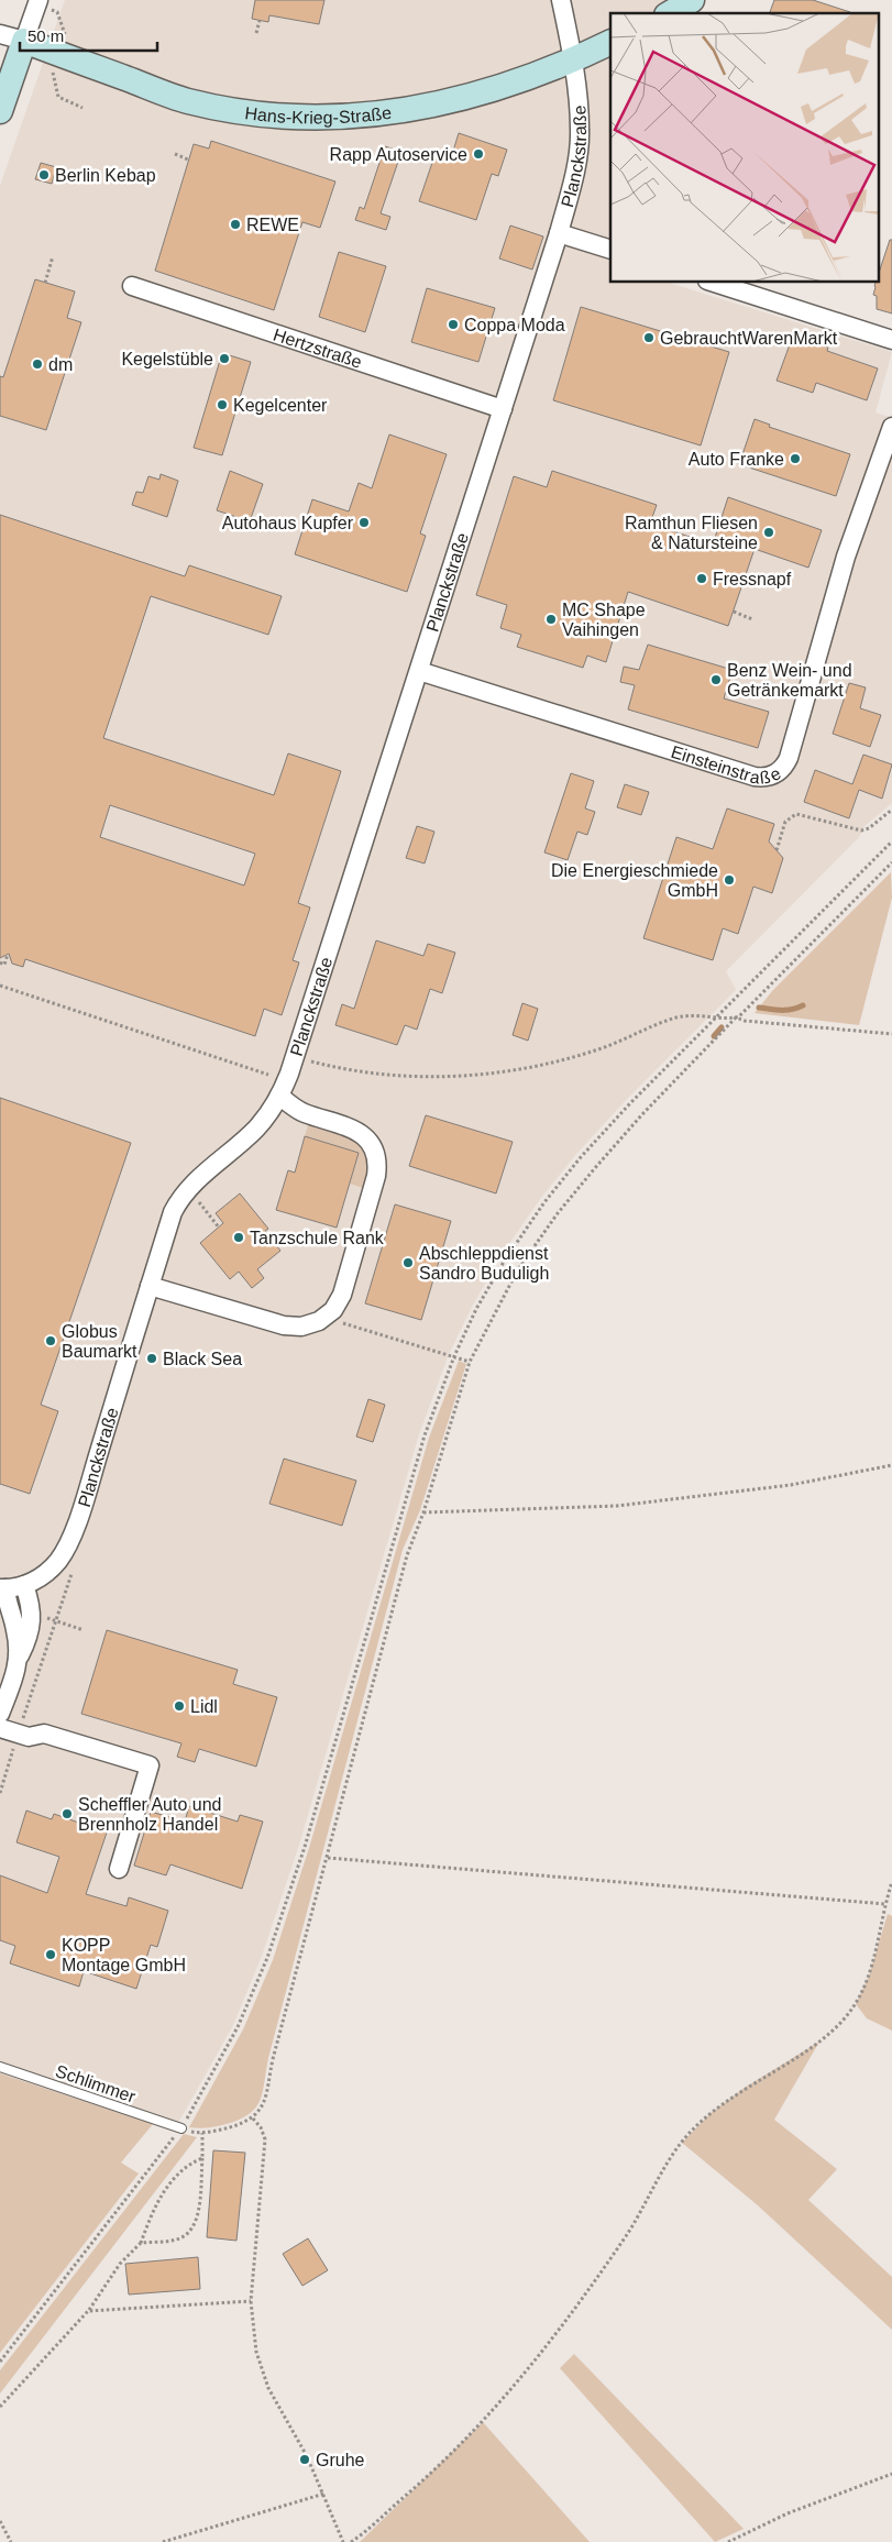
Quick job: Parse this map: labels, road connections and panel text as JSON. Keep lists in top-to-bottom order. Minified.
{"streets":{"street":["Hans-Krieg-Straße","Planckstraße","Hertzstraße","Einsteinstraße"],"lane":["Schlimmer"]},"crossings":[["Hans-Krieg-Straße","Planckstraße"],["Planckstraße","Hertzstraße"],["Planckstraße","Einsteinstraße"]],"places":["Rapp Autoservice","Berlin Kebap","REWE","Coppa Moda","GebrauchtWarenMarkt","Kegelstüble","dm","Kegelcenter","Auto Franke","Autohaus Kupfer","Ramthun Fliesen & Natursteine","Fressnapf","MC Shape Vaihingen","Benz Wein- und Getränkemarkt","Die Energieschmiede GmbH","Tanzschule Rank","Abschleppdienst Sandro Buduligh","Globus Baumarkt","Black Sea","Lidl","Scheffler Auto und Brennholz Handel","KOPP Montage GmbH","Gruhe"],"scale_bar":"50 m"}
